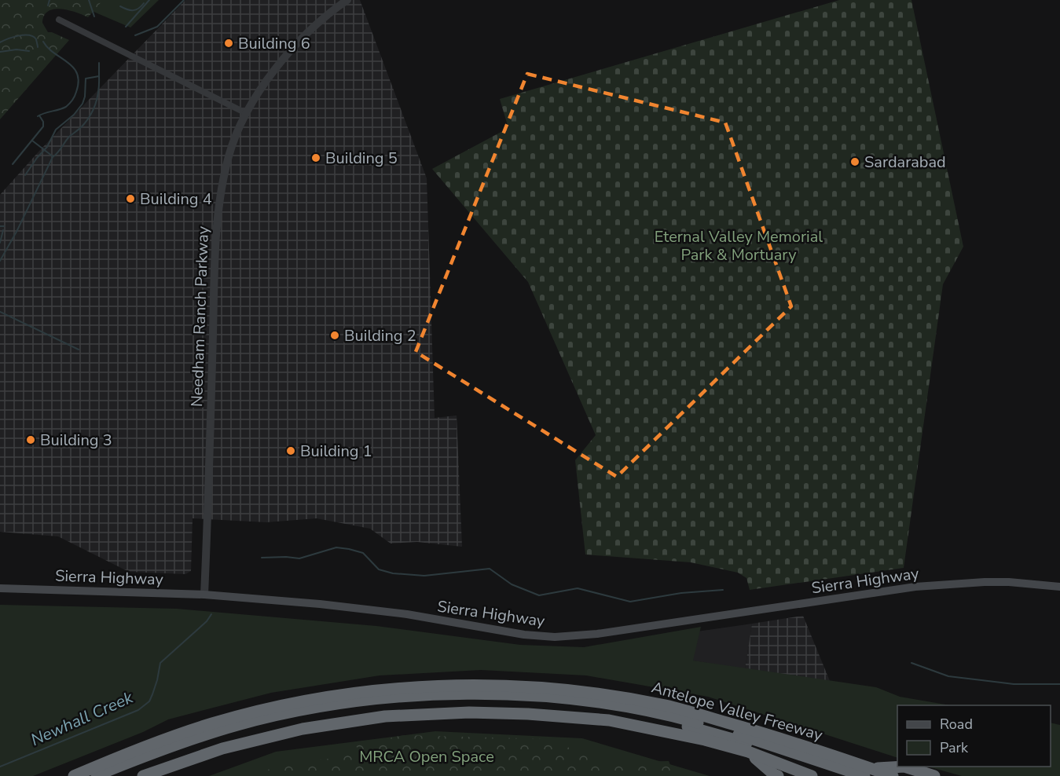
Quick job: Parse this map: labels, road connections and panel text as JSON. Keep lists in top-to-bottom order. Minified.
{"streets":{"highway":["Antelope Valley Freeway"],"main road":["Sierra Highway"],"street":["Needham Ranch Parkway"]},"crossings":[["Needham Ranch Parkway","Sierra Highway"]],"water":["Newhall Creek"],"parks":["Eternal Valley Memorial Park & Mortuary","MRCA Open Space"],"places":["Building 6","Building 5","Sardarabad","Building 4","Building 2","Building 3","Building 1"],"legend":["Road","Park"]}
